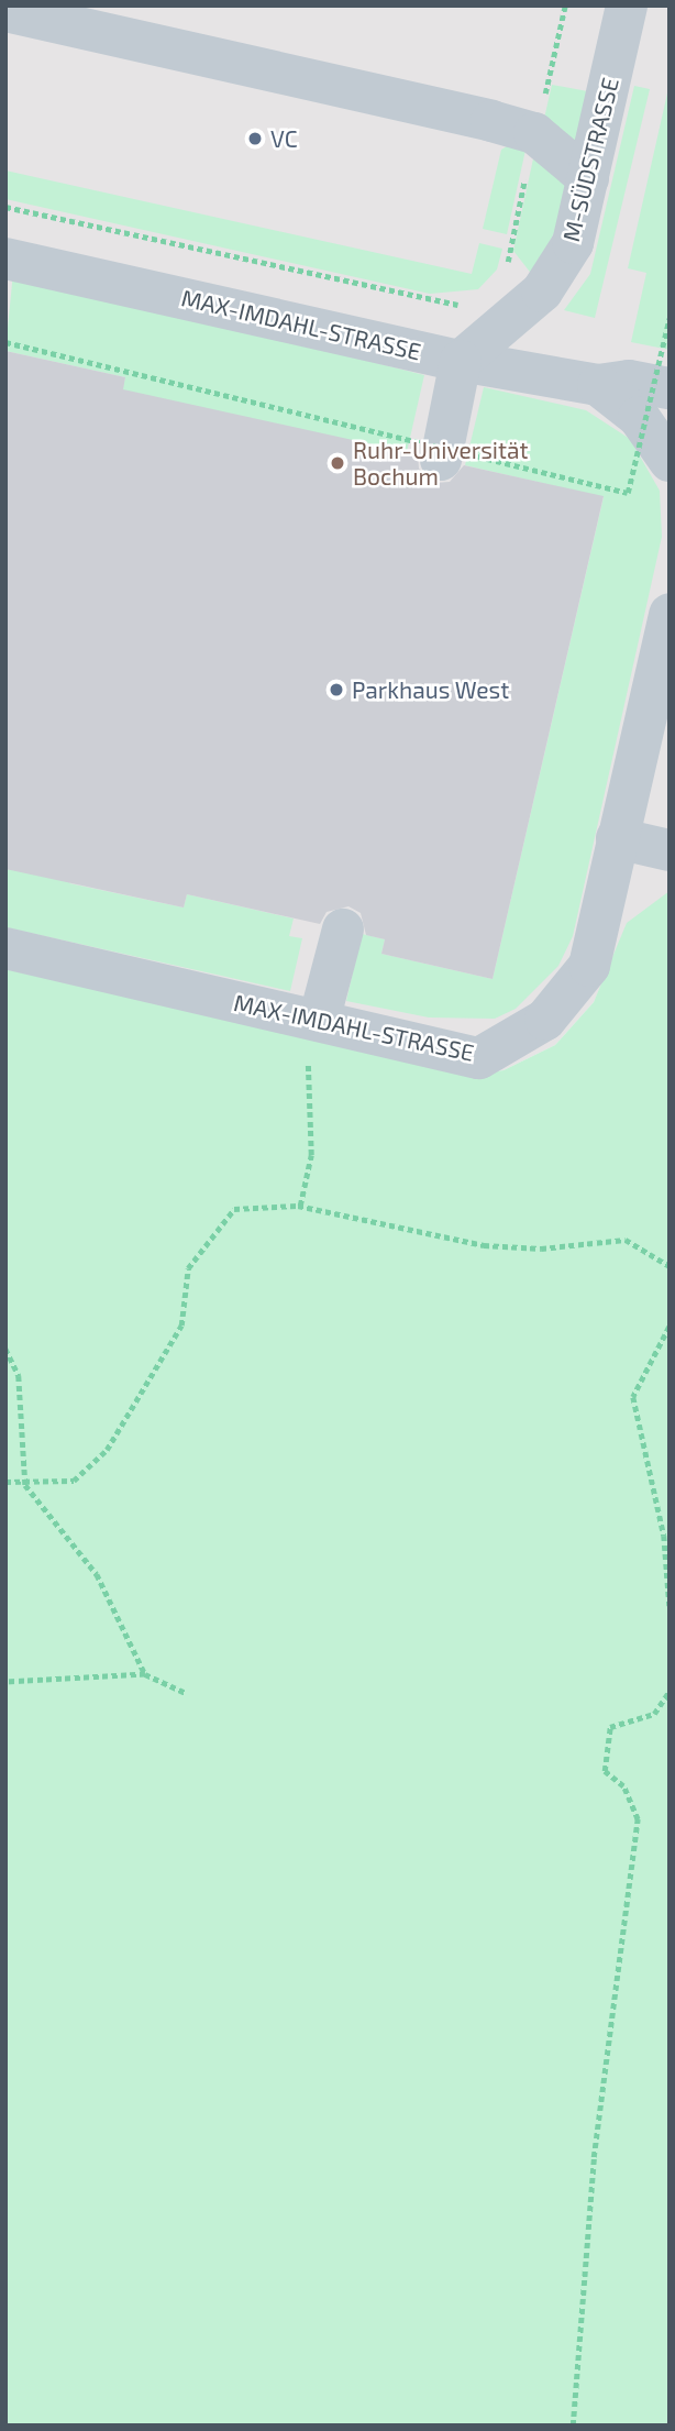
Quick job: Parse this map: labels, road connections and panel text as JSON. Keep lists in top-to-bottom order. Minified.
{"streets":{"street":["M-SÜDSTRASSE","MAX-IMDAHL-STRASSE"]},"crossings":[["M-SÜDSTRASSE","MAX-IMDAHL-STRASSE"]],"places":["VC","Ruhr-Universität Bochum","Parkhaus West"]}
